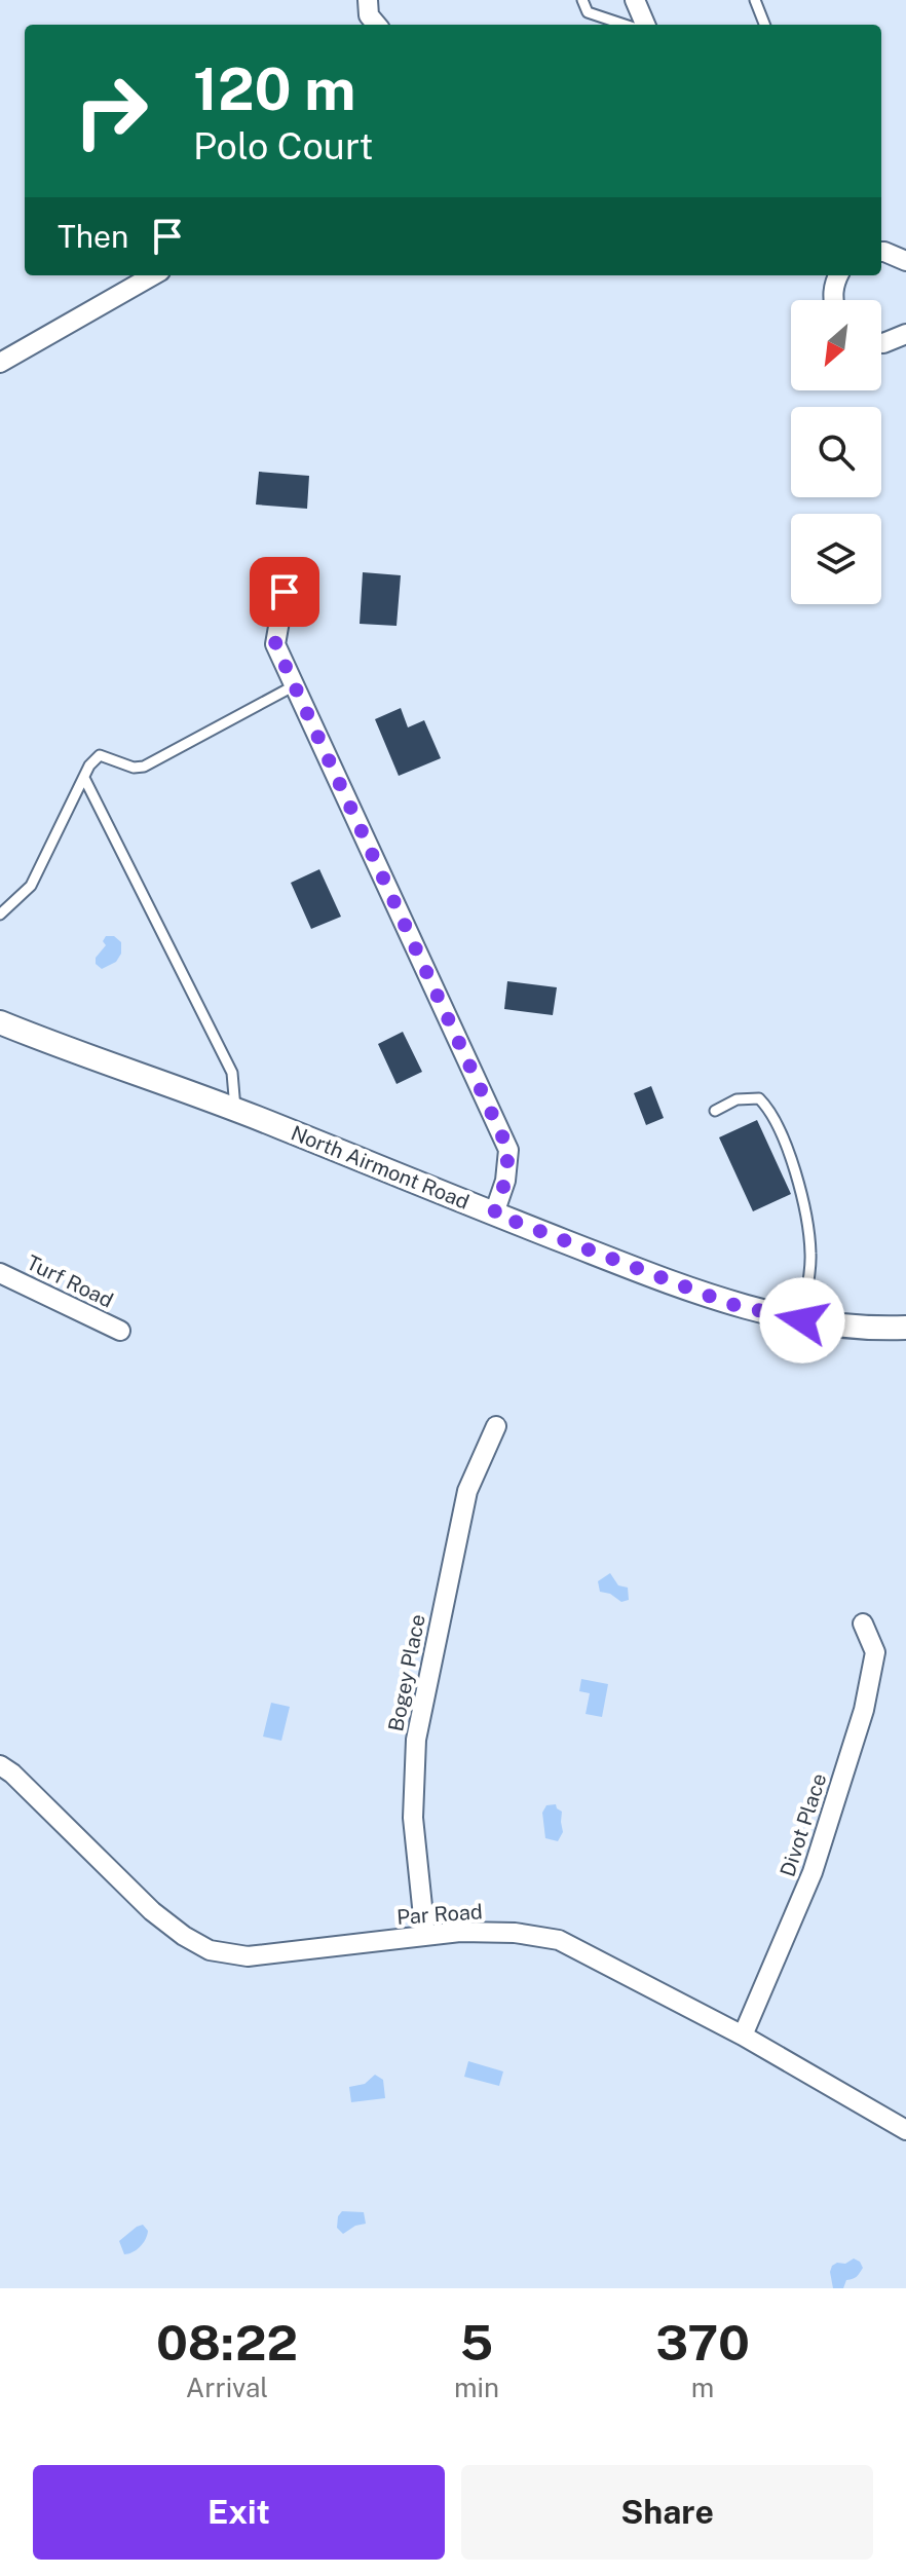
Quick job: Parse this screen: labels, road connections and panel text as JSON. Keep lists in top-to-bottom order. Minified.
{"streets":{"street":["North Airmont Road","Turf Road","Bogey Place","Divot Place","Par Road"]},"crossings":[["Bogey Place","Par Road"],["Divot Place","Par Road"]],"north":"bottom left","page":{"turn":["120 m","Polo Court"],"then":"Then","eta":["08:22","Arrival","5","min","370","m"],"buttons":["Exit","Share"]}}
